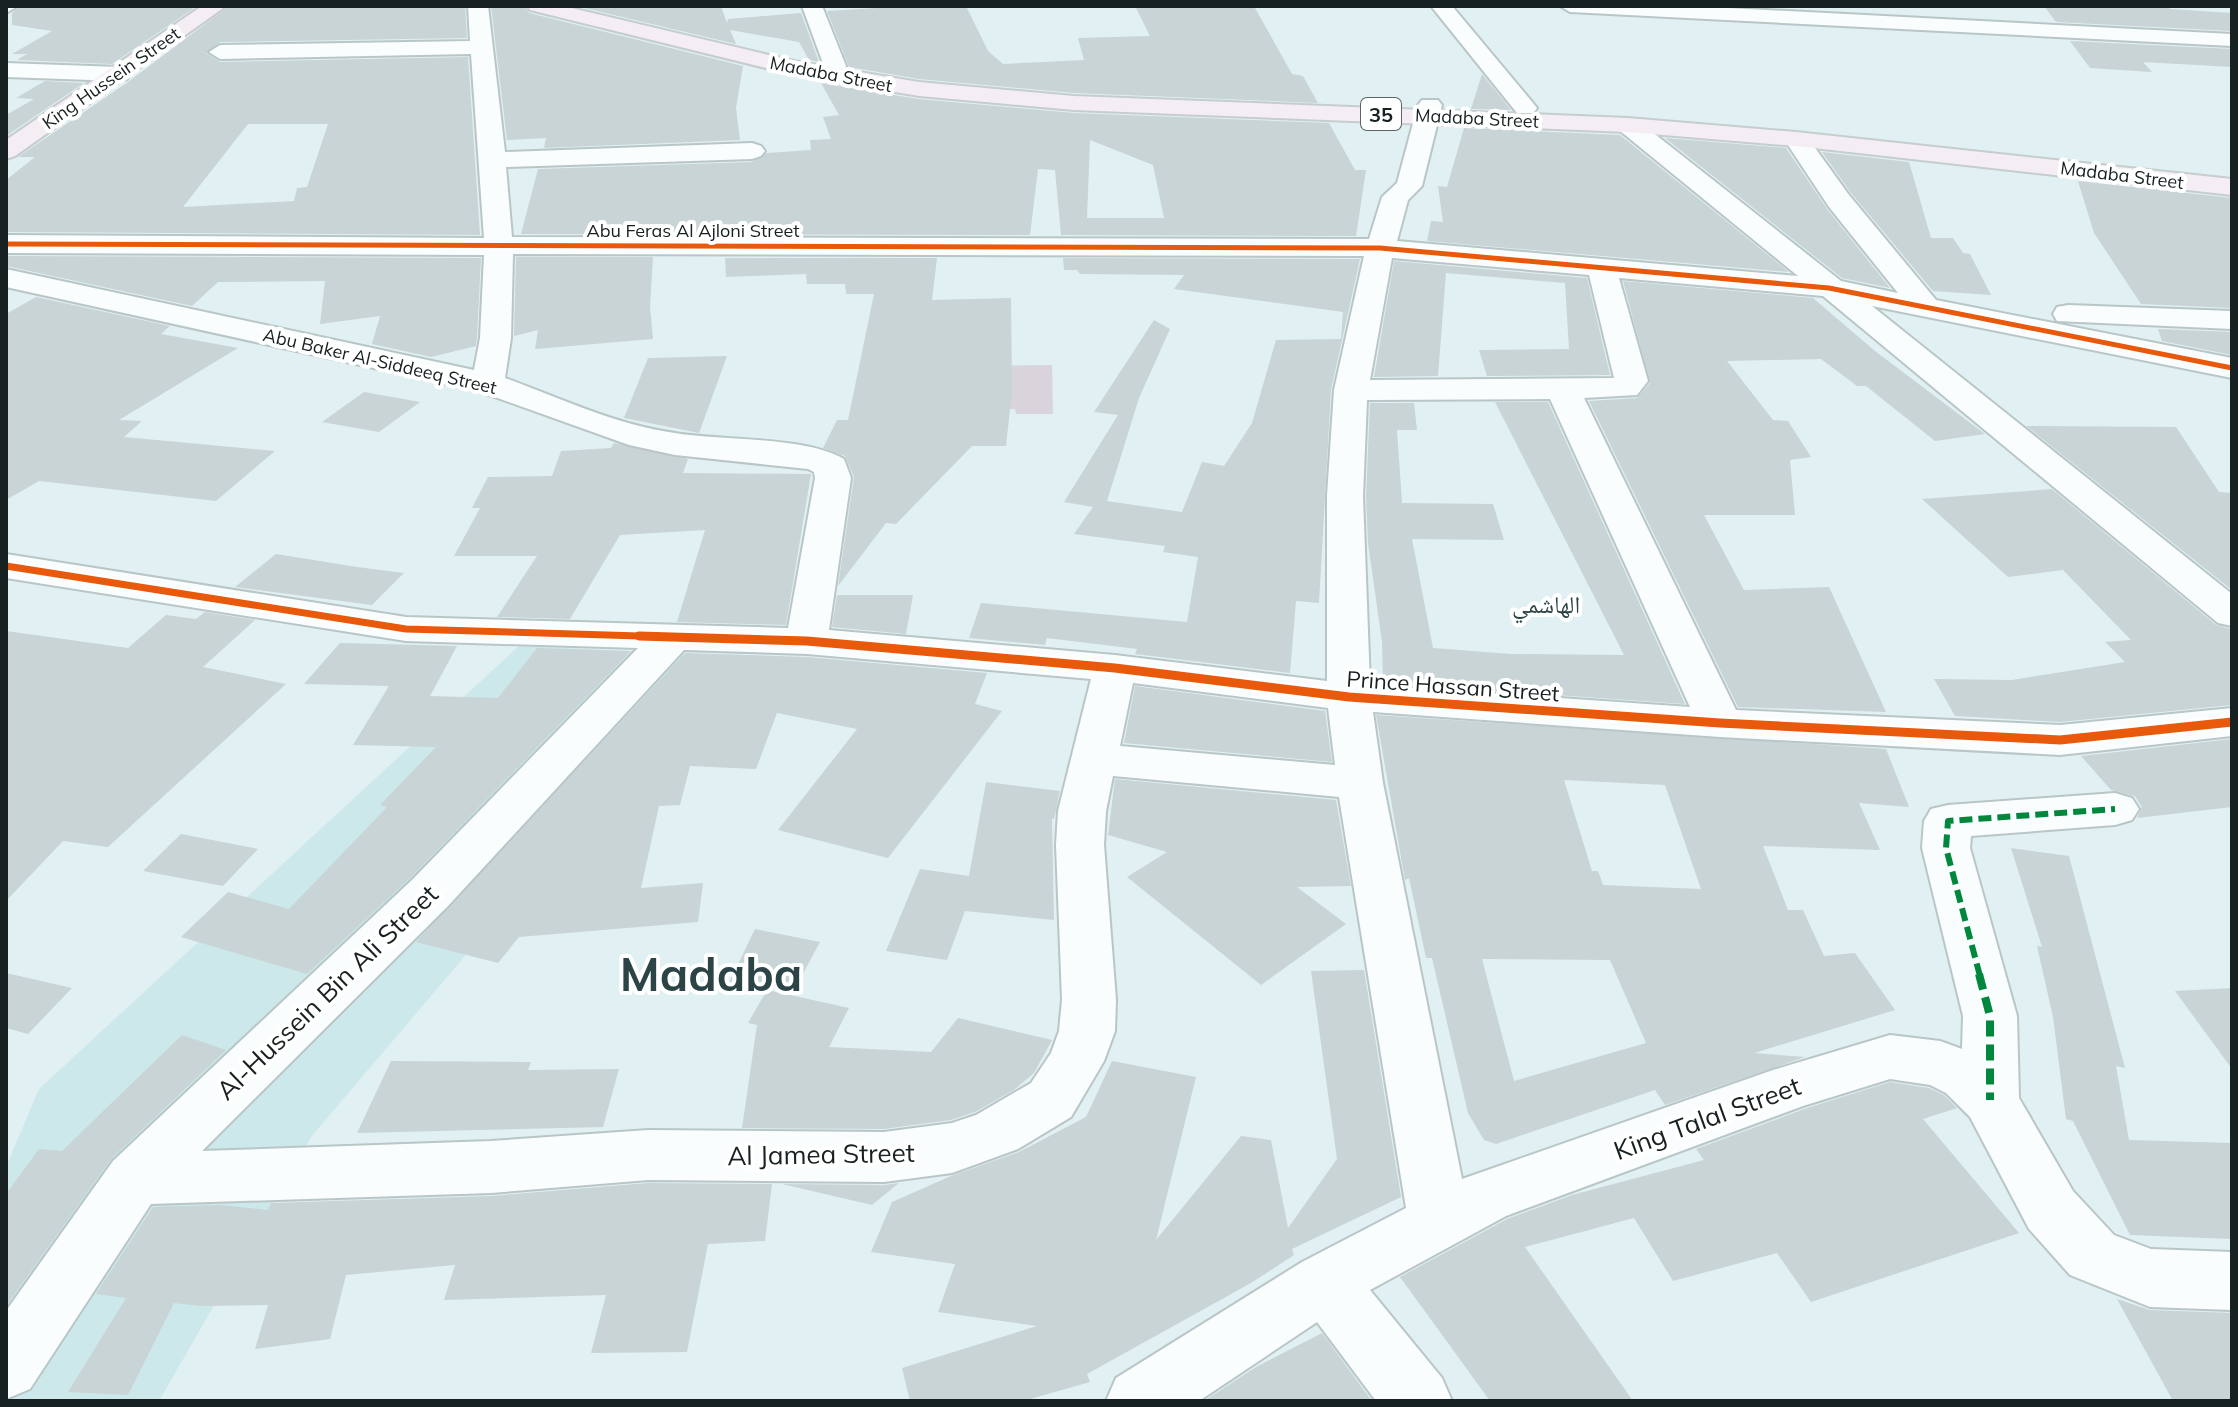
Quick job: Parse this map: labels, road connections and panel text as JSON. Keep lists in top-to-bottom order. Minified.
{"streets":{"main road":["Madaba Street","King Hussein Street","35"],"street":["Abu Feras Al Ajloni Street","Abu Baker Al-Siddeeq Street","Prince Hassan Street","Al-Hussein Bin Ali Street","King Talal Street","Al Jamea Street"]},"crossings":[["Abu Baker Al-Siddeeq Street","Prince Hassan Street"],["Prince Hassan Street","Al-Hussein Bin Ali Street"],["Prince Hassan Street","Al Jamea Street"],["Al-Hussein Bin Ali Street","Al Jamea Street"]],"districts":["الهاشمي","Madaba"]}
